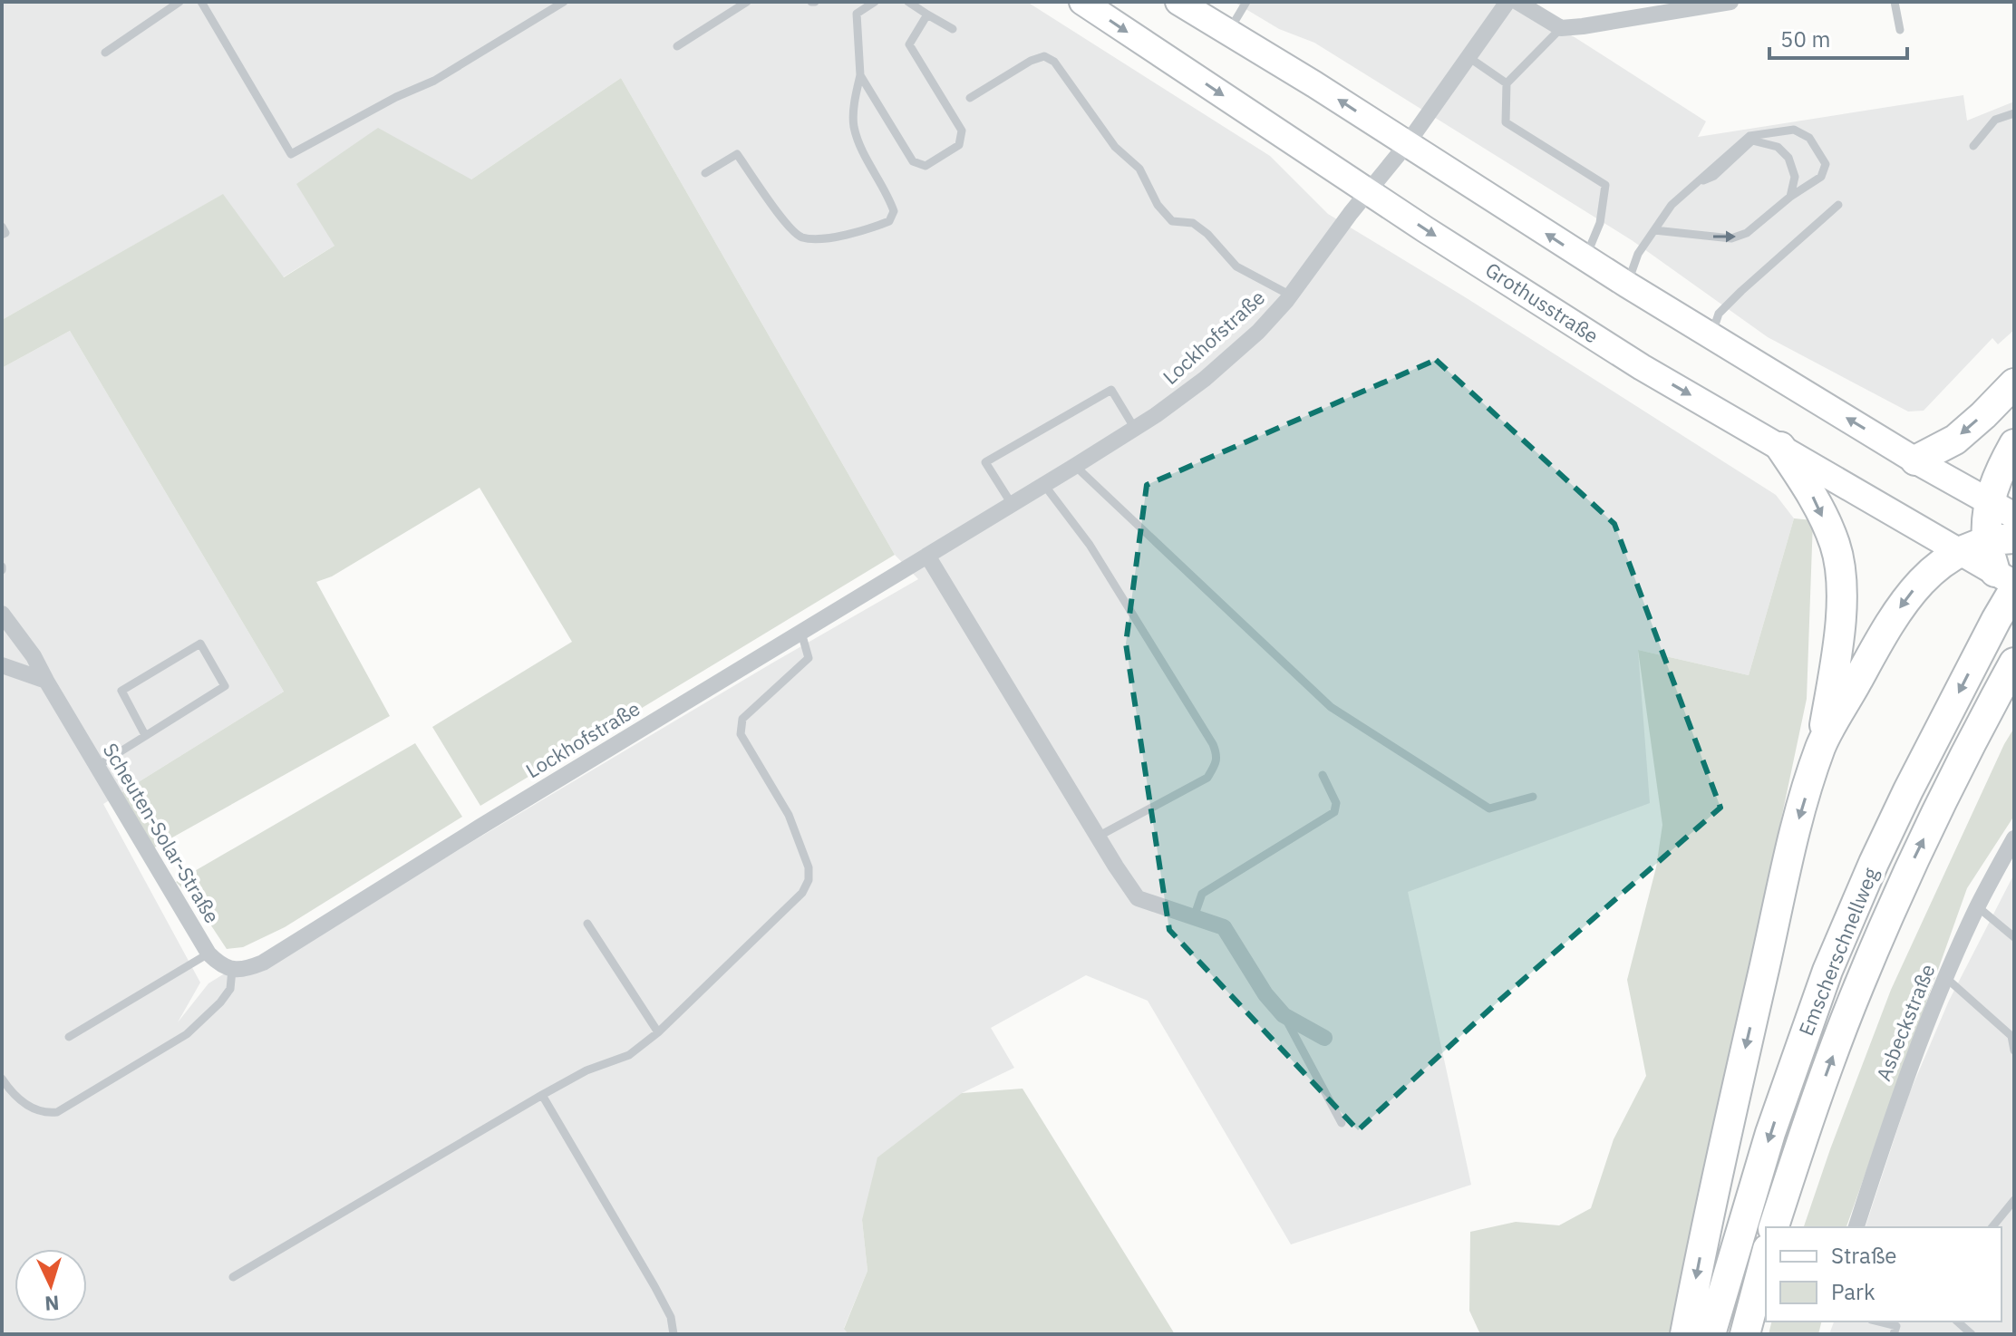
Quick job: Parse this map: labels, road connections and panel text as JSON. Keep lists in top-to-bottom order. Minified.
{"streets":{"highway":["Emscherschnellweg"],"main road":["Grothusstraße"],"street":["Lockhofstraße","Scheuten-Solar-Straße","Asbeckstraße"]},"crossings":[["Grothusstraße","Lockhofstraße"],["Grothusstraße","Emscherschnellweg"],["Lockhofstraße","Scheuten-Solar-Straße"]],"legend":["Straße","Park"],"scale_bar":"50 m","north":"bottom"}
